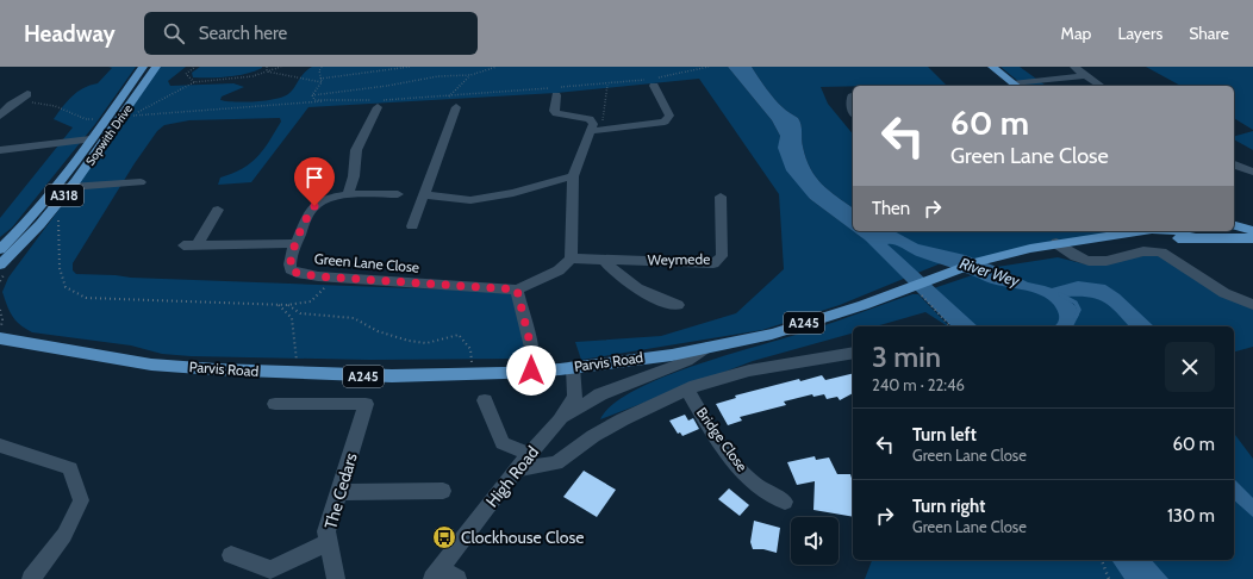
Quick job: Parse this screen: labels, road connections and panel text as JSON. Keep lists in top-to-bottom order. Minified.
{"streets":{"main road":["Sopwith Drive","A318","A245","Parvis Road"],"street":["Weymede","Green Lane Close","Bridge Close","High Road","The Cedars"]},"crossings":[["A245","Parvis Road"],["Parvis Road","High Road"]],"water":["River Wey"],"places":{"bus stop":["Clockhouse Close"]},"page":{"header":"Headway","search":"Search here","nav":["Map","Layers","Share"],"turn":["60 m","Green Lane Close"],"then":"Then","heading":["3 min","240 m · 22:46"],"list":[{"name":"Turn left","note":"Green Lane Close","value":"60 m"},{"name":"Turn right","note":"Green Lane Close","value":"130 m"}]}}
